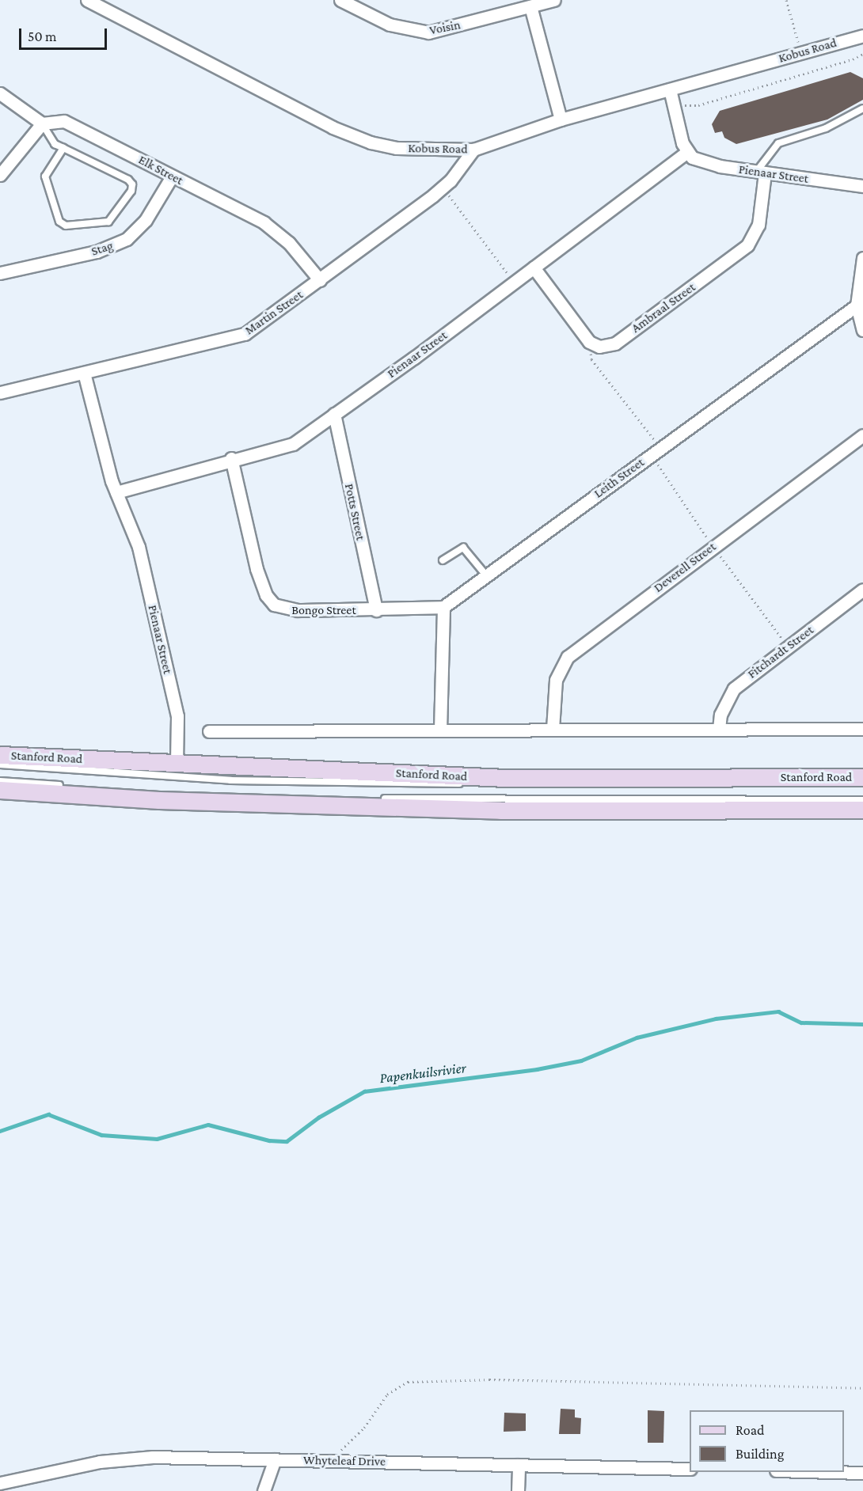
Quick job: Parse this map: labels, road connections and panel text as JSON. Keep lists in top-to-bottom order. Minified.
{"streets":{"main road":["Stanford Road"],"street":["Voisin","Kobus Road","Elk Street","Pienaar Street","Stag","Ambraal Street","Martin Street","Leith Street","Potts Street","Deverell Street","Bongo Street","Fitchardt Street","Whyteleaf Drive"]},"crossings":[["Kobus Road","Martin Street"],["Elk Street","Stag"],["Elk Street","Martin Street"],["Pienaar Street","Ambraal Street"],["Pienaar Street","Martin Street"],["Pienaar Street","Potts Street"],["Pienaar Street","Bongo Street"],["Pienaar Street","Stanford Road"],["Leith Street","Bongo Street"],["Potts Street","Bongo Street"]],"water":["Papenkuilsrivier"],"legend":["Road","Building"],"scale_bar":"50 m"}
